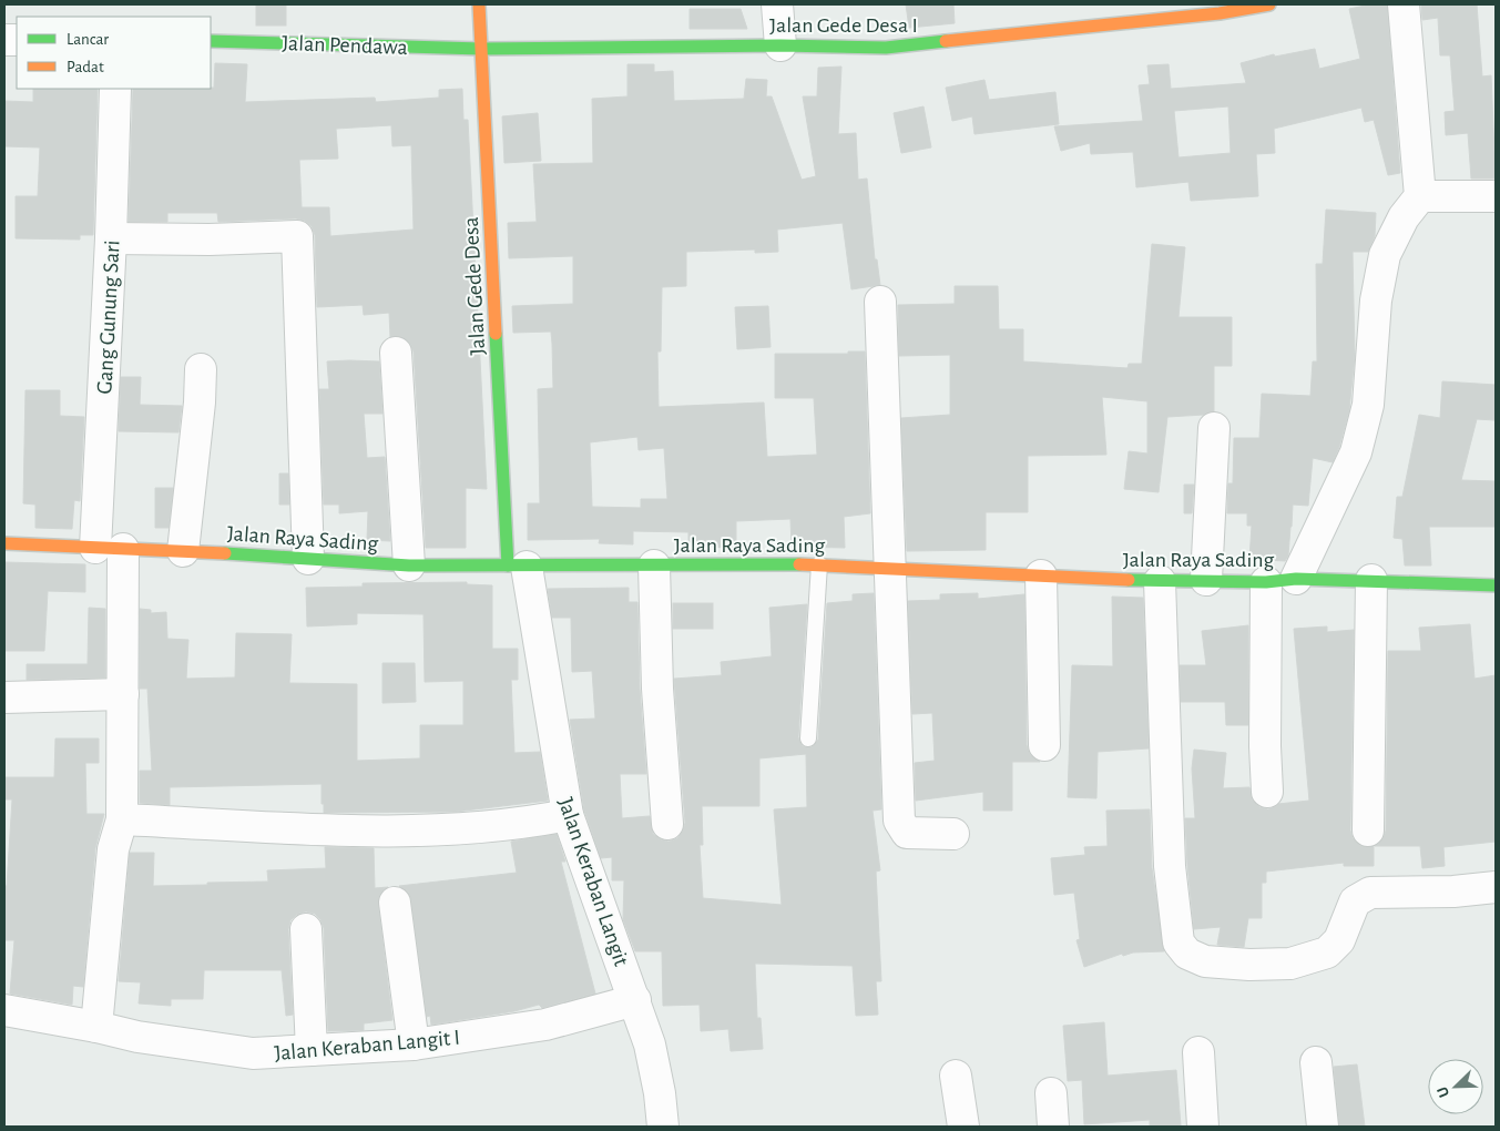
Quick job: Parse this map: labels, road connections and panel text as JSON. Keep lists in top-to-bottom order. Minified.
{"streets":{"street":["Jalan Gede Desa I","Jalan Pendawa","Jalan Gede Desa","Gang Gunung Sari","Jalan Raya Sading","Jalan Keraban Langit","Jalan Keraban Langit I"]},"crossings":[["Jalan Gede Desa I","Jalan Pendawa"],["Jalan Gede Desa I","Jalan Gede Desa"],["Jalan Pendawa","Jalan Gede Desa"],["Jalan Gede Desa","Jalan Raya Sading"],["Jalan Gede Desa","Jalan Keraban Langit"],["Gang Gunung Sari","Jalan Raya Sading"],["Gang Gunung Sari","Jalan Keraban Langit I"],["Jalan Raya Sading","Jalan Keraban Langit"],["Jalan Keraban Langit","Jalan Keraban Langit I"]],"legend":["Lancar","Padat"],"north":"bottom left"}
